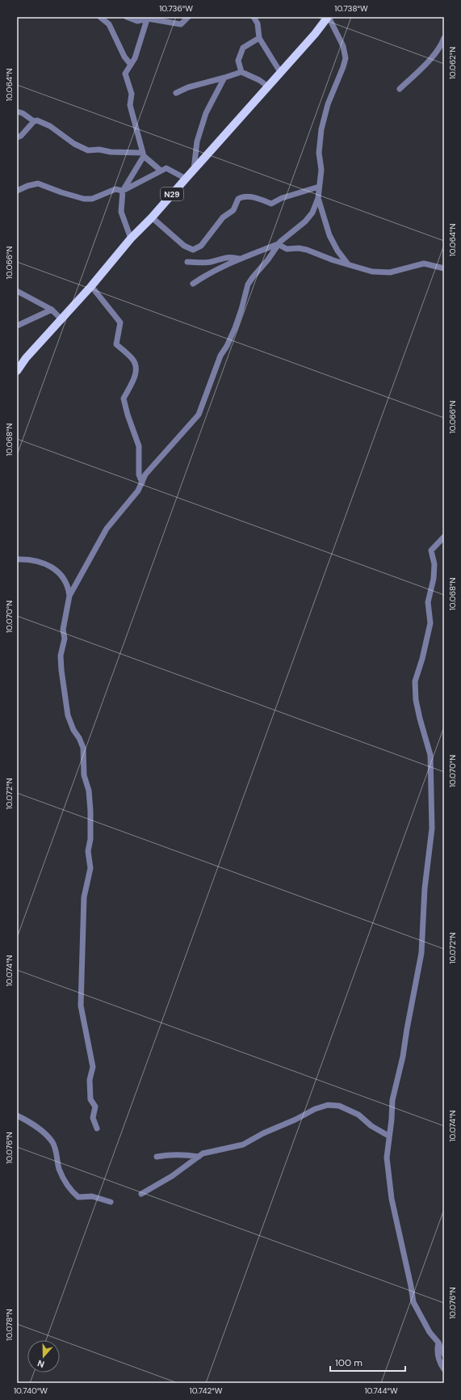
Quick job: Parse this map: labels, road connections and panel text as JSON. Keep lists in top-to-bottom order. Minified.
{"streets":{"main road":["N29"]},"scale_bar":"100 m","north":"bottom","coordinates":["10.736°W","10.738°W","10.062°N","10.064°N","10.066°N","10.068°N","10.070°N","10.072°N","10.074°N","10.076°N","10.078°N","10.740°W","10.742°W","10.744°W"]}
